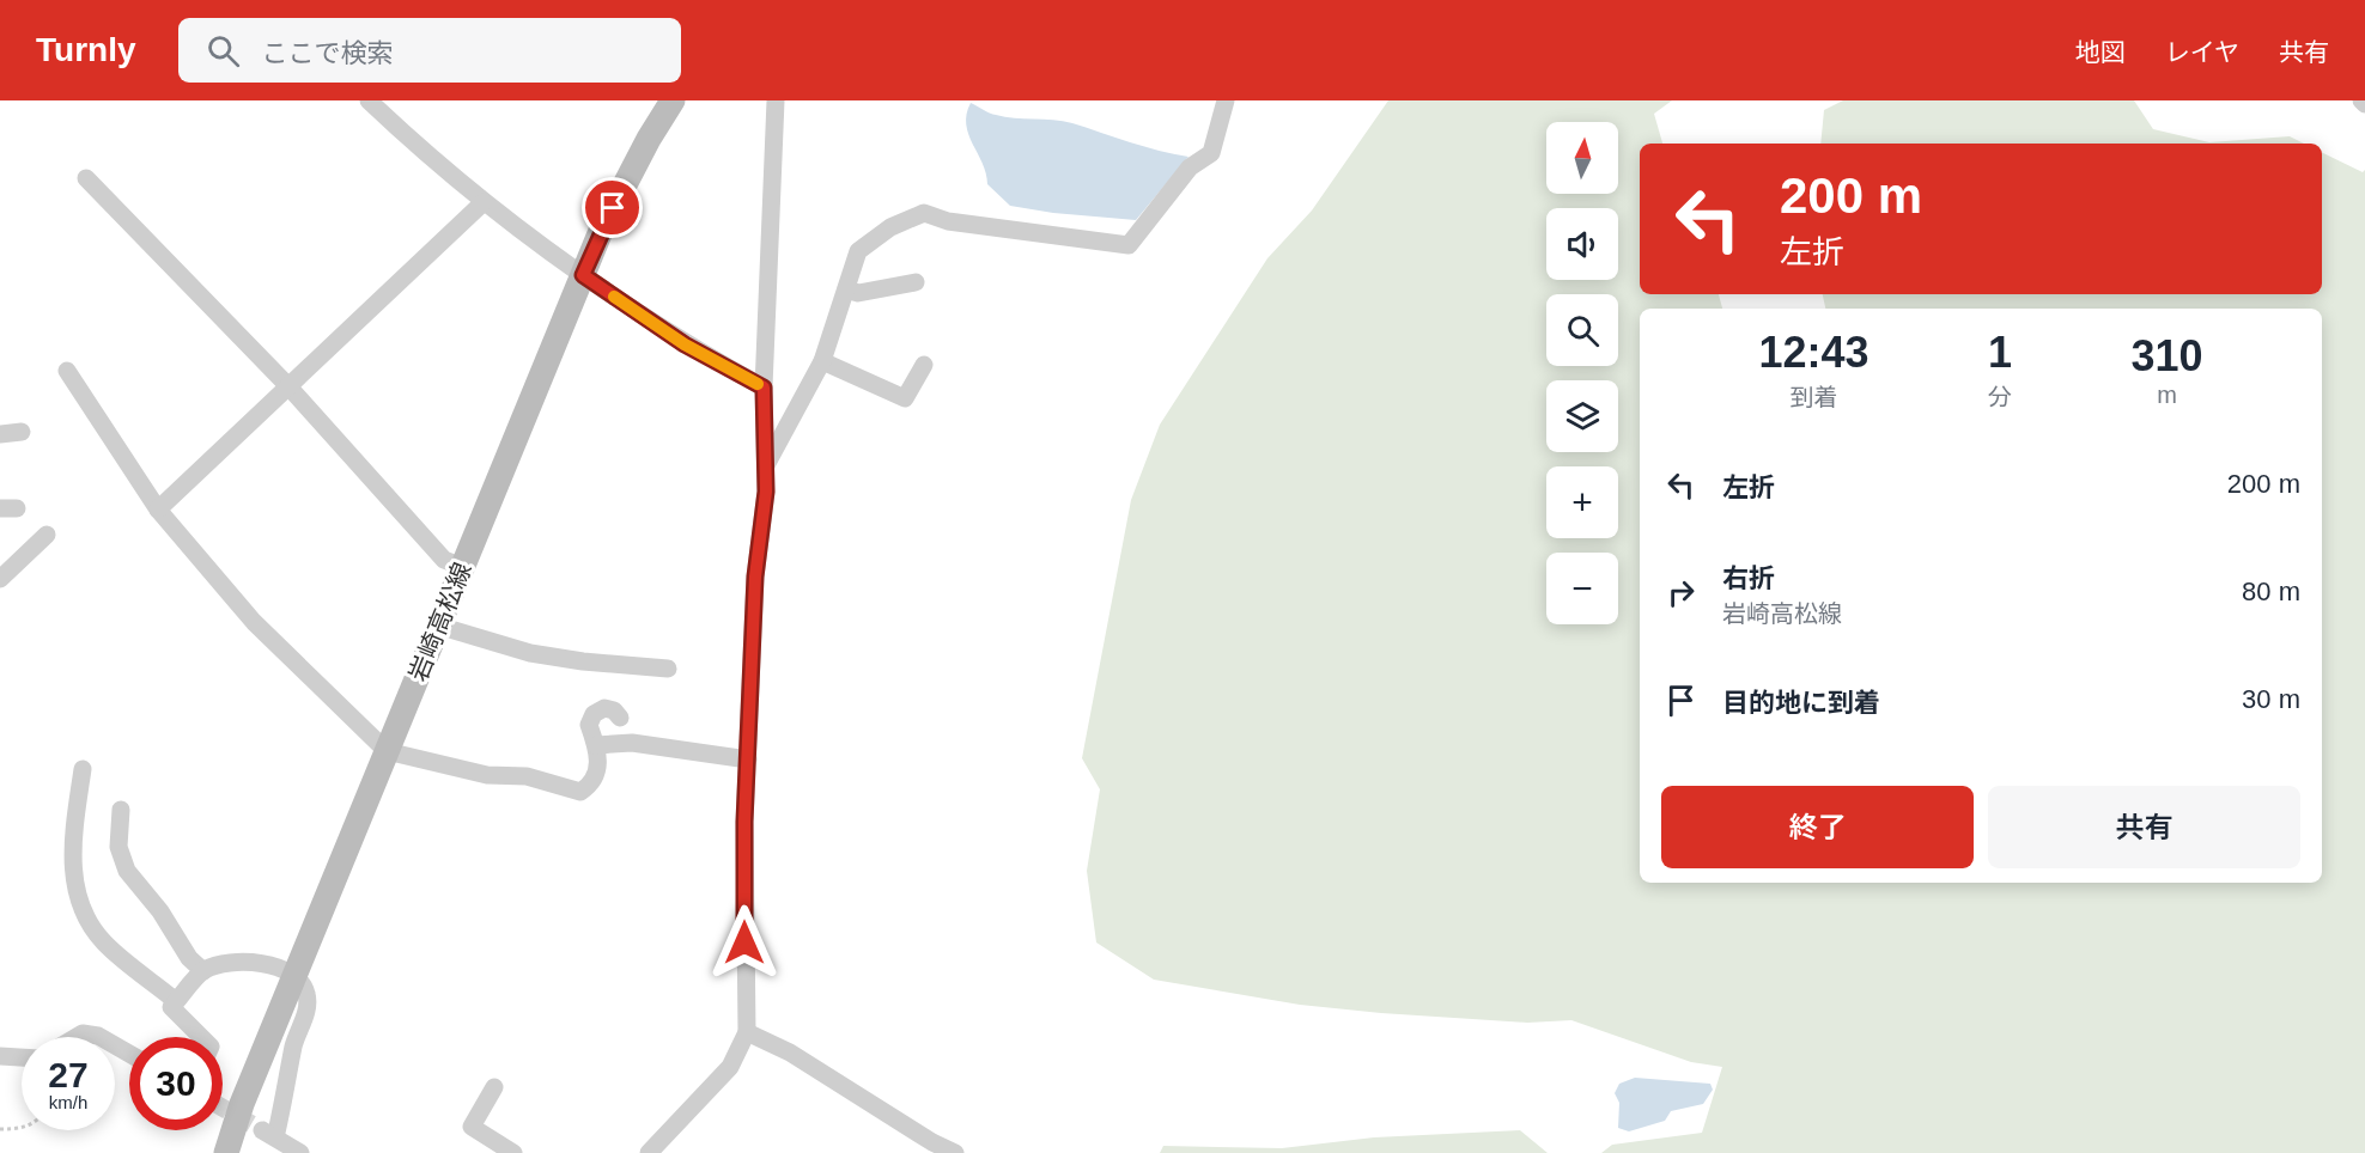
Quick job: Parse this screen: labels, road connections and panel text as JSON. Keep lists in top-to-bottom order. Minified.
{"streets":{"main road":["岩崎高松線"]},"north":"top","page":{"header":"Turnly","search":"ここで検索","nav":["地図","レイヤ","共有"],"map_buttons":["+","−"],"turn":["200 m","左折"],"eta":["12:43","到着","1","分","310","m"],"list":[{"name":"左折","value":"200 m"},{"name":"右折","note":"岩崎高松線","value":"80 m"},{"name":"目的地に到着","value":"30 m"}],"buttons":["終了","共有"],"speed":"27 km/h","limit":"30"}}
